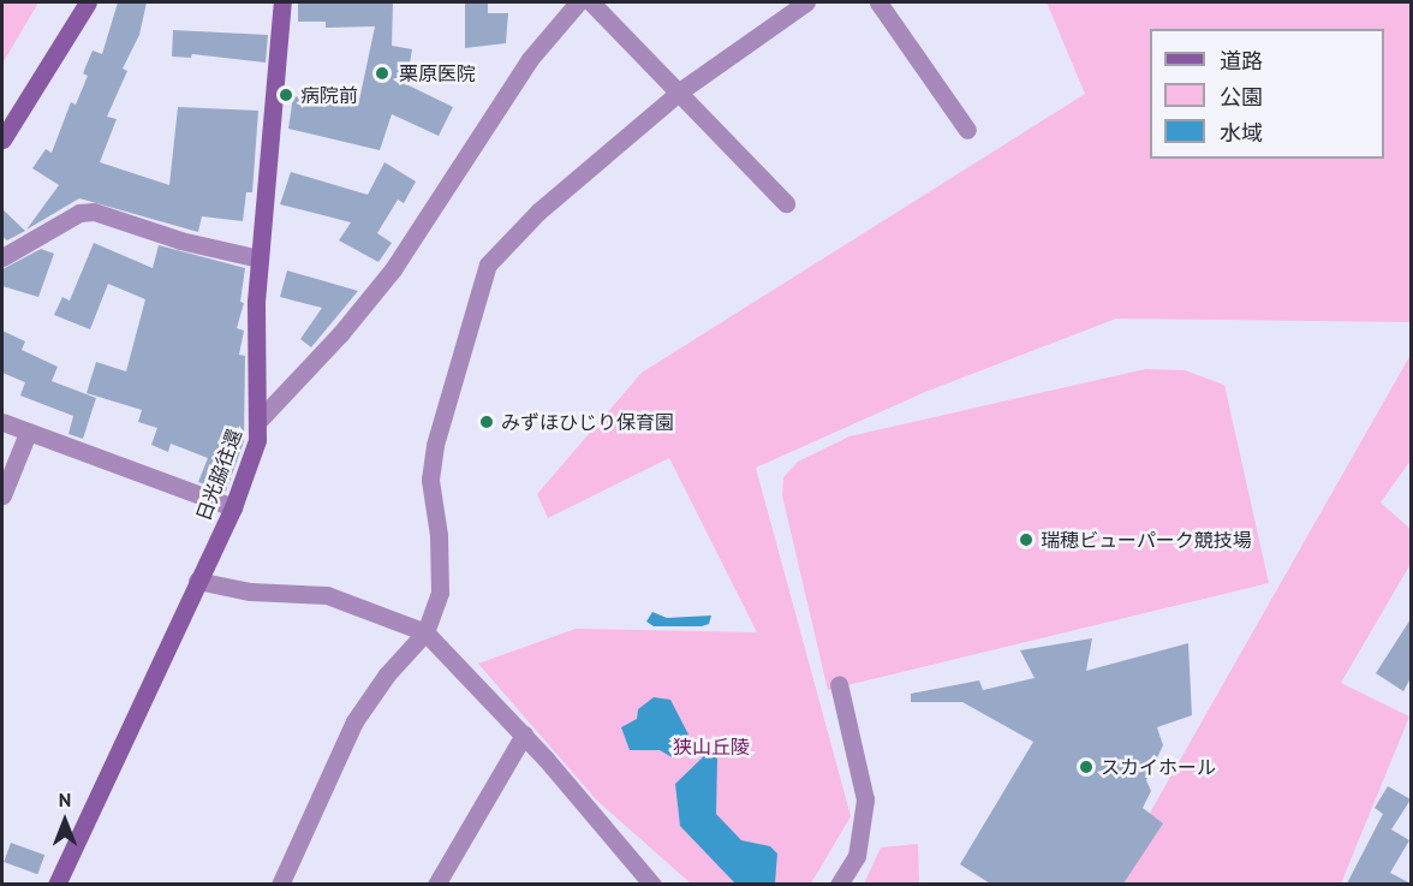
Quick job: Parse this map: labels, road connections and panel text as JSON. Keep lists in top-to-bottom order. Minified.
{"streets":{"street":["日光脇往還"]},"parks":["狭山丘陵"],"places":["栗原医院","病院前","みずほひじり保育園","瑞穂ビューパーク競技場","スカイホール"],"legend":["道路","公園","水域"],"north":"top"}
